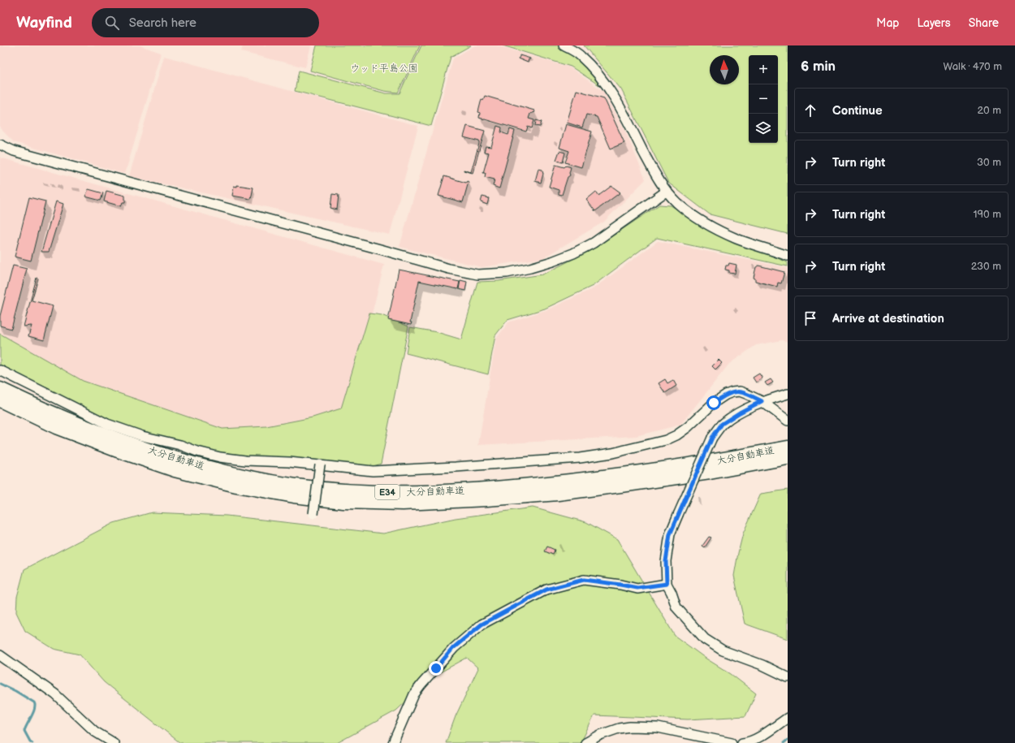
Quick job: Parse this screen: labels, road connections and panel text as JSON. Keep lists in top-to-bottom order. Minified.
{"streets":{"highway":["大分自動車道","E34"]},"parks":["ウッド平島公園"],"north":"top","page":{"header":"Wayfind","search":"Search here","nav":["Map","Layers","Share"],"heading":["6 min","Walk · 470 m"],"map_buttons":["+","−"],"list":[["Continue","20 m"],["Turn right","30 m"],["Turn right","190 m"],["Turn right","230 m"],"Arrive at destination"]}}
